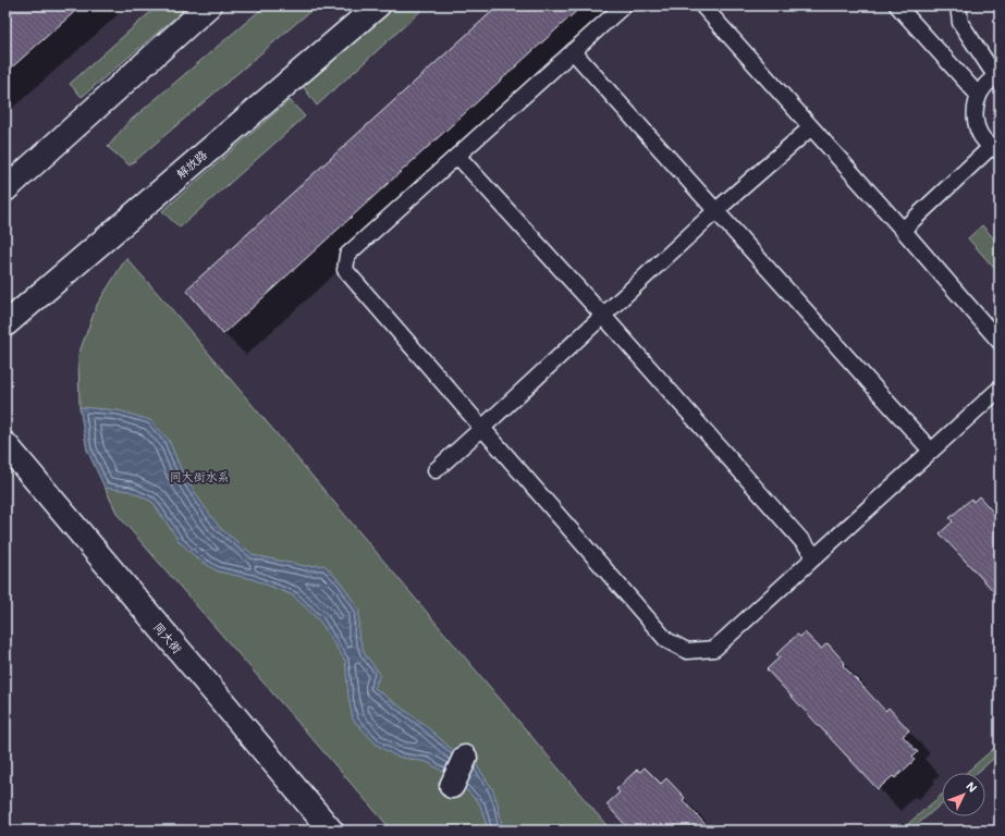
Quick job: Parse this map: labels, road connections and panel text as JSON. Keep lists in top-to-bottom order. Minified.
{"streets":{"street":["解放路","同大街"]},"parks":["同大街水系"],"north":"top right"}
